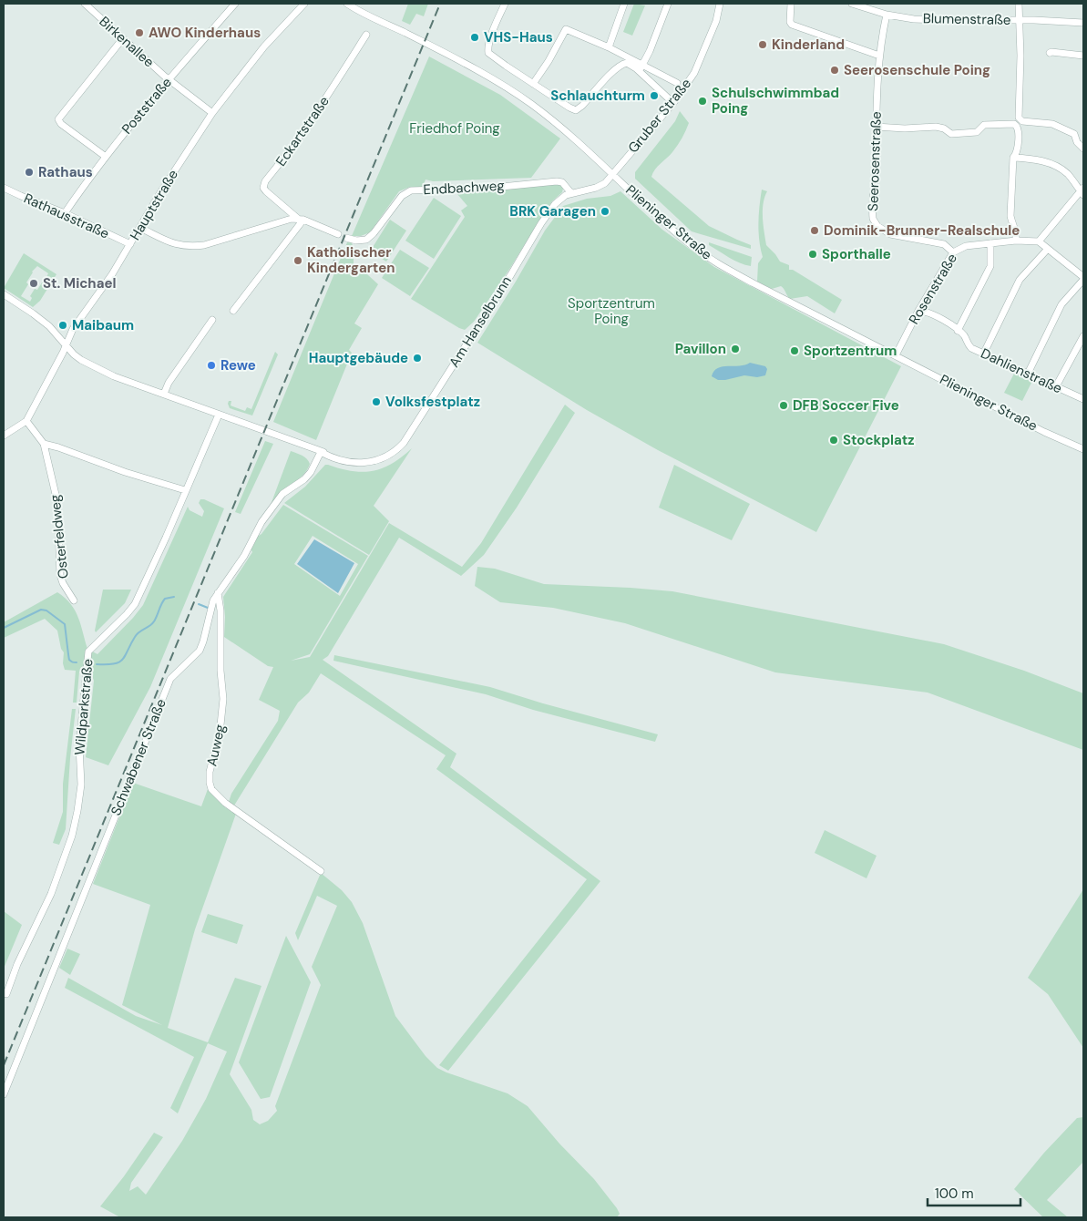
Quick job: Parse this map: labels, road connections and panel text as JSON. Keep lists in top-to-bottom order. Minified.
{"streets":{"street":["Blumenstraße","Birkenallee","Poststraße","Gruber Straße","Eckartstraße","Seerosenstraße","Endbachweg","Hauptstraße","Rathausstraße","Plieninger Straße","Rosenstraße","Am Hanselbrunn","Dahlienstraße","Osterfeldweg","Wildparkstraße","Auweg","Schwabener Straße"]},"crossings":[["Blumenstraße","Seerosenstraße"],["Birkenallee","Poststraße"],["Birkenallee","Hauptstraße"],["Poststraße","Rathausstraße"],["Gruber Straße","Plieninger Straße"],["Gruber Straße","Am Hanselbrunn"],["Seerosenstraße","Rosenstraße"],["Endbachweg","Am Hanselbrunn"],["Hauptstraße","Rathausstraße"],["Hauptstraße","Am Hanselbrunn"],["Plieninger Straße","Rosenstraße"],["Plieninger Straße","Am Hanselbrunn"],["Rosenstraße","Dahlienstraße"],["Am Hanselbrunn","Wildparkstraße"],["Am Hanselbrunn","Schwabener Straße"],["Auweg","Schwabener Straße"]],"parks":["Friedhof Poing","Sportzentrum Poing"],"places":["AWO Kinderhaus","VHS-Haus","Kinderland","Seerosenschule Poing","Schlauchturm","Schulschwimmbad Poing","Rathaus","BRK Garagen","Dominik-Brunner-Realschule","Sporthalle","Katholischer Kindergarten","St. Michael","Maibaum","Pavillon","Sportzentrum","Hauptgebäude","Rewe","Volksfestplatz","DFB Soccer Five","Stockplatz"],"scale_bar":"100 m"}
